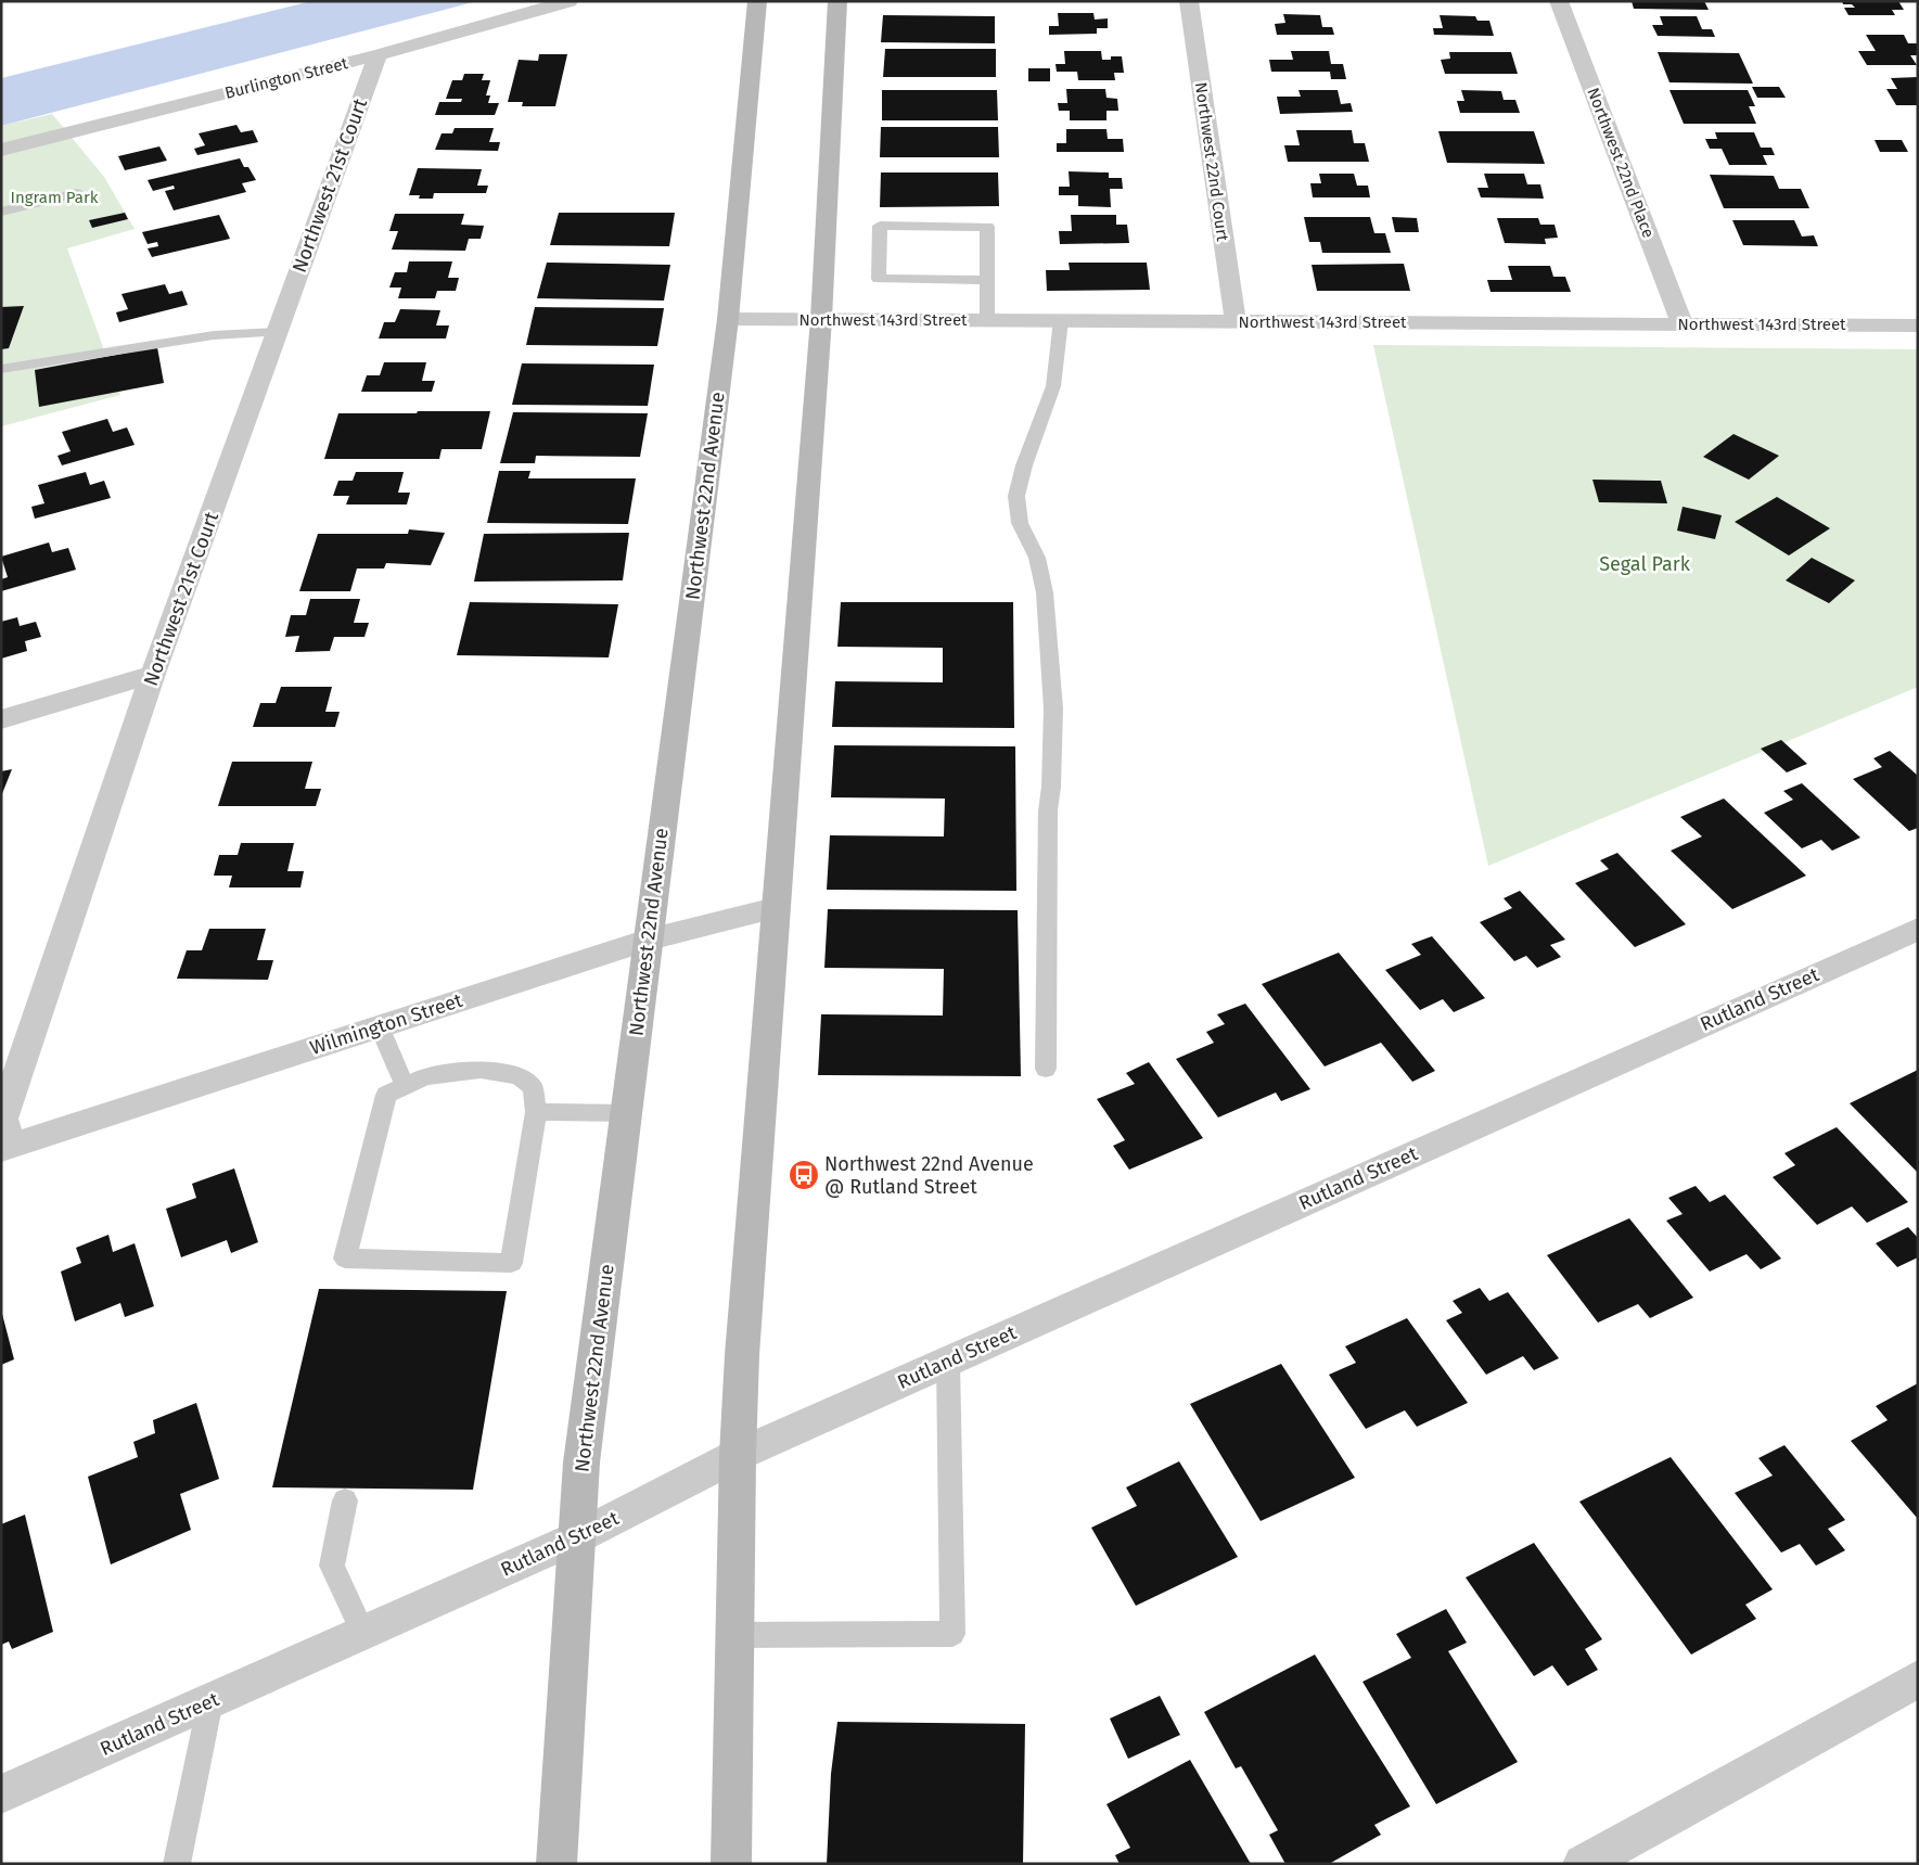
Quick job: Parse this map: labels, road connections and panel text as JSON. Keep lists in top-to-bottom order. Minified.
{"streets":{"main road":["Northwest 22nd Avenue"],"street":["Burlington Street","Northwest 22nd Court","Northwest 22nd Place","Northwest 21st Court","Northwest 143rd Street","Rutland Street","Wilmington Street"]},"crossings":[["Burlington Street","Northwest 21st Court"],["Northwest 22nd Court","Northwest 143rd Street"],["Northwest 22nd Place","Northwest 143rd Street"],["Northwest 21st Court","Wilmington Street"],["Northwest 143rd Street","Northwest 22nd Avenue"],["Northwest 22nd Avenue","Rutland Street"],["Northwest 22nd Avenue","Wilmington Street"]],"parks":["Ingram Park","Segal Park"],"places":{"bus stop":["Northwest 22nd Avenue @ Rutland Street"]}}
